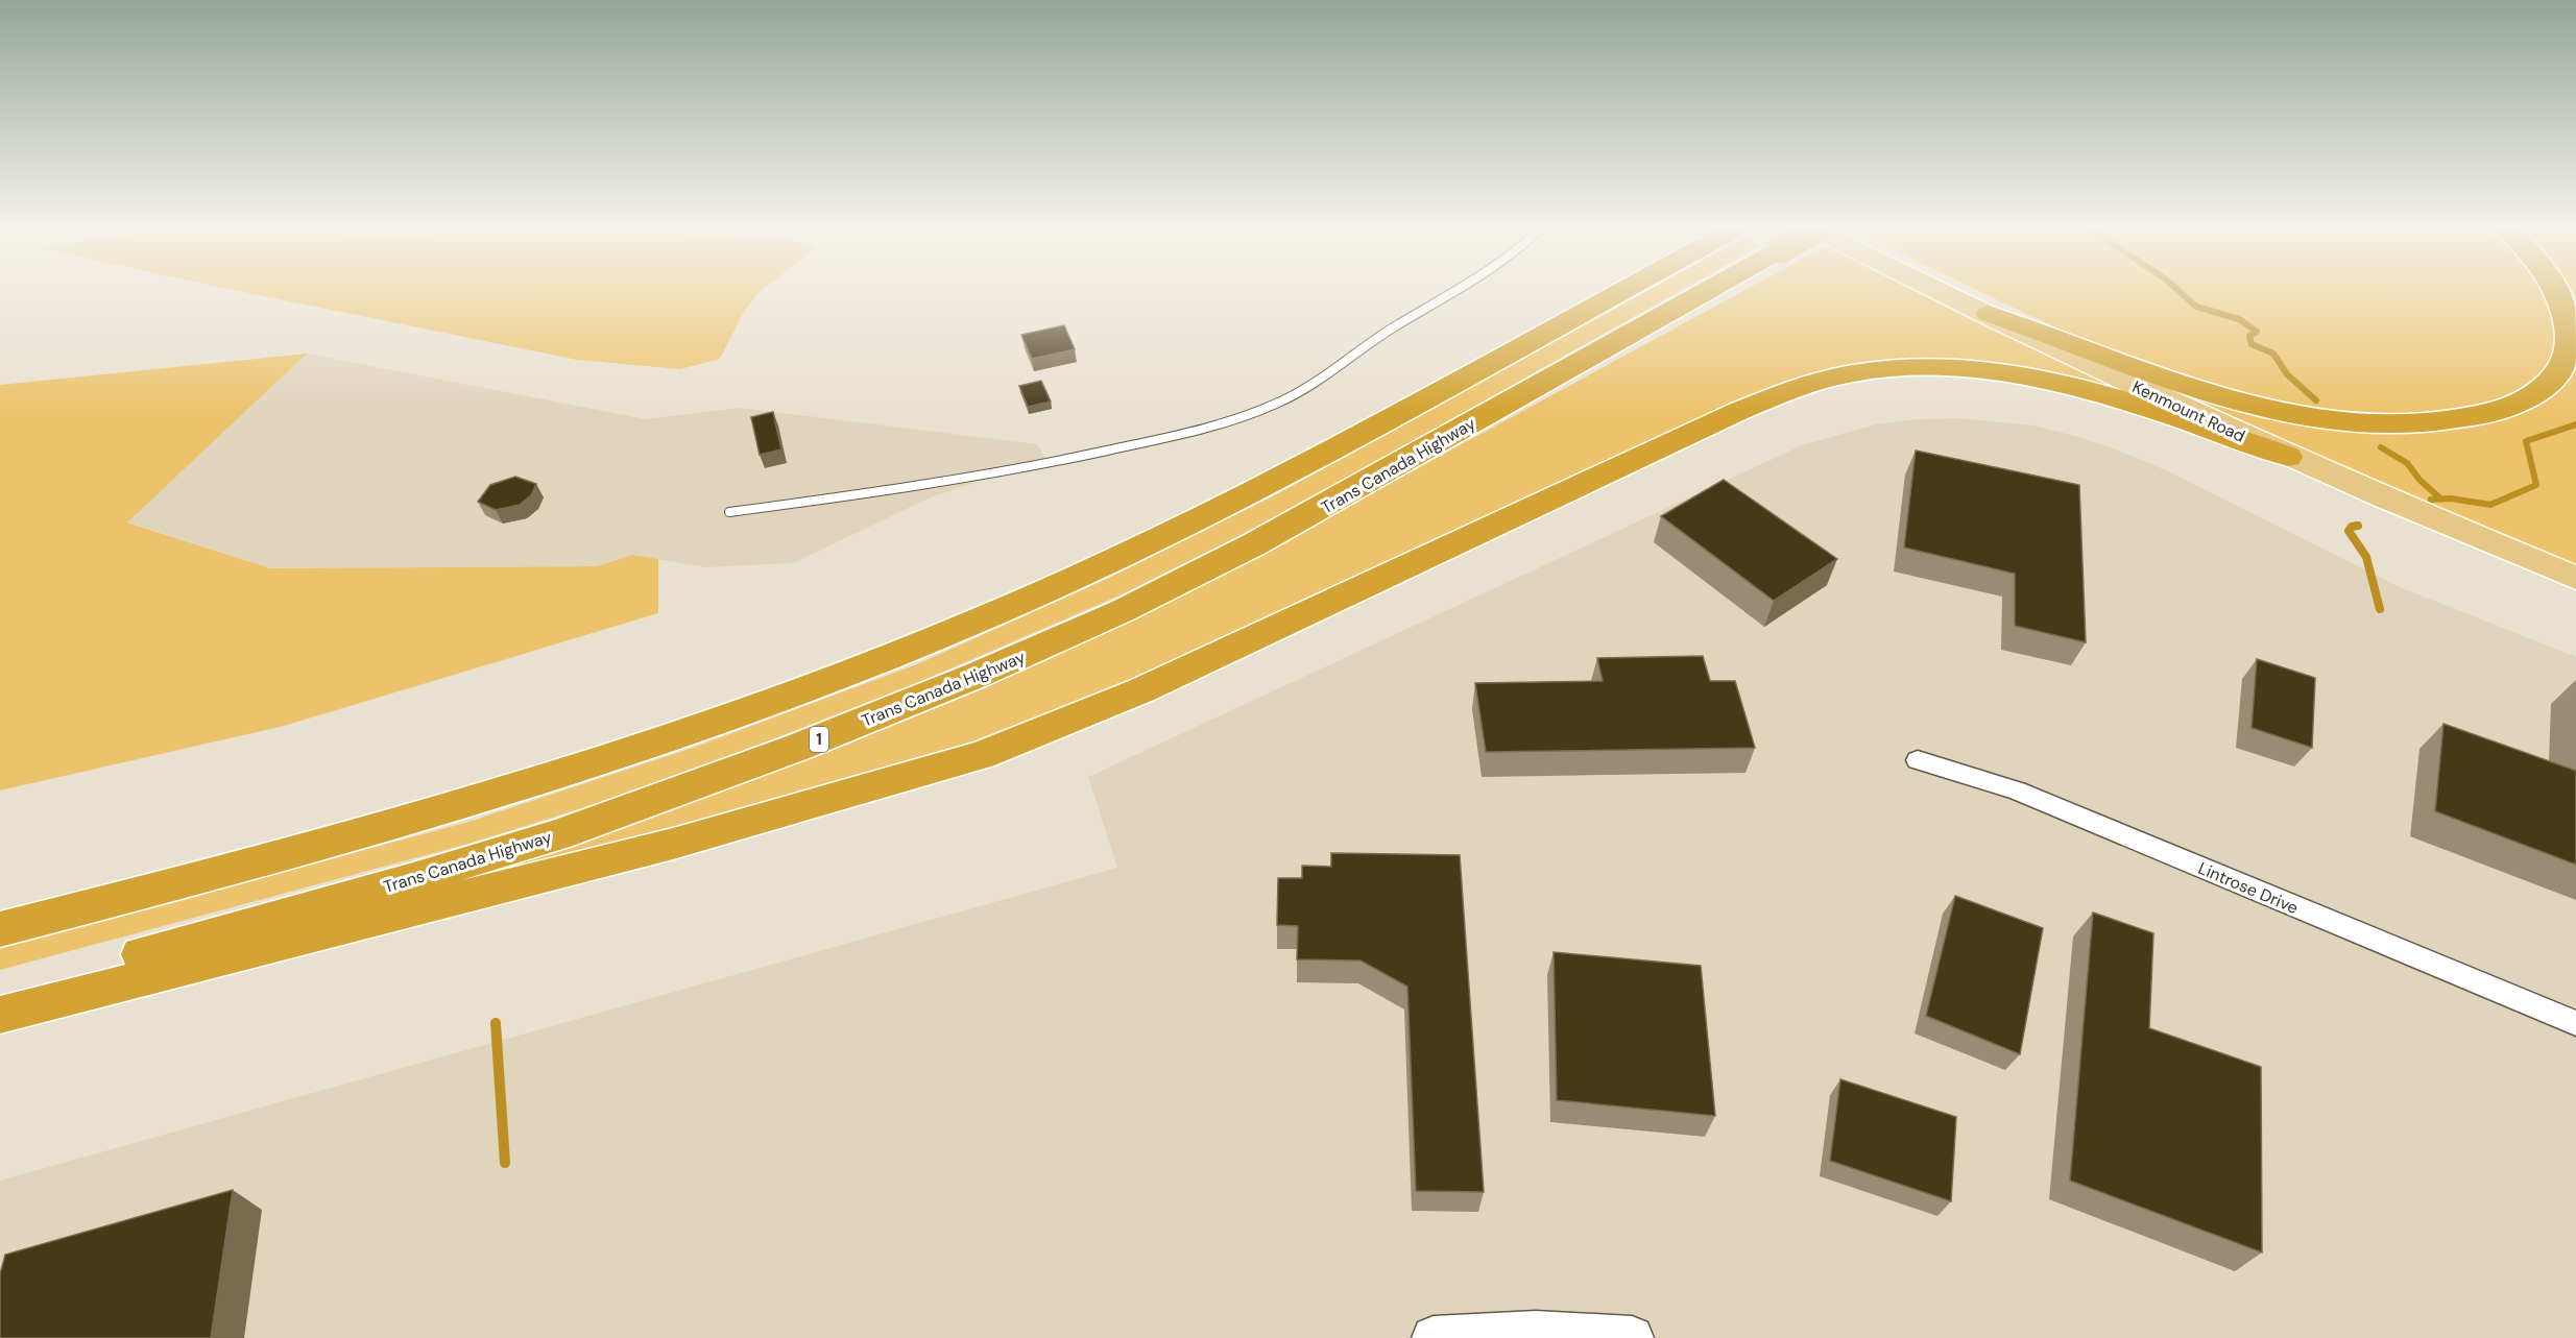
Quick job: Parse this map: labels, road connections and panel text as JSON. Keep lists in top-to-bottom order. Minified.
{"streets":{"highway":["Trans Canada Highway","1"],"main road":["Kenmount Road"],"street":["Lintrose Drive"]}}
